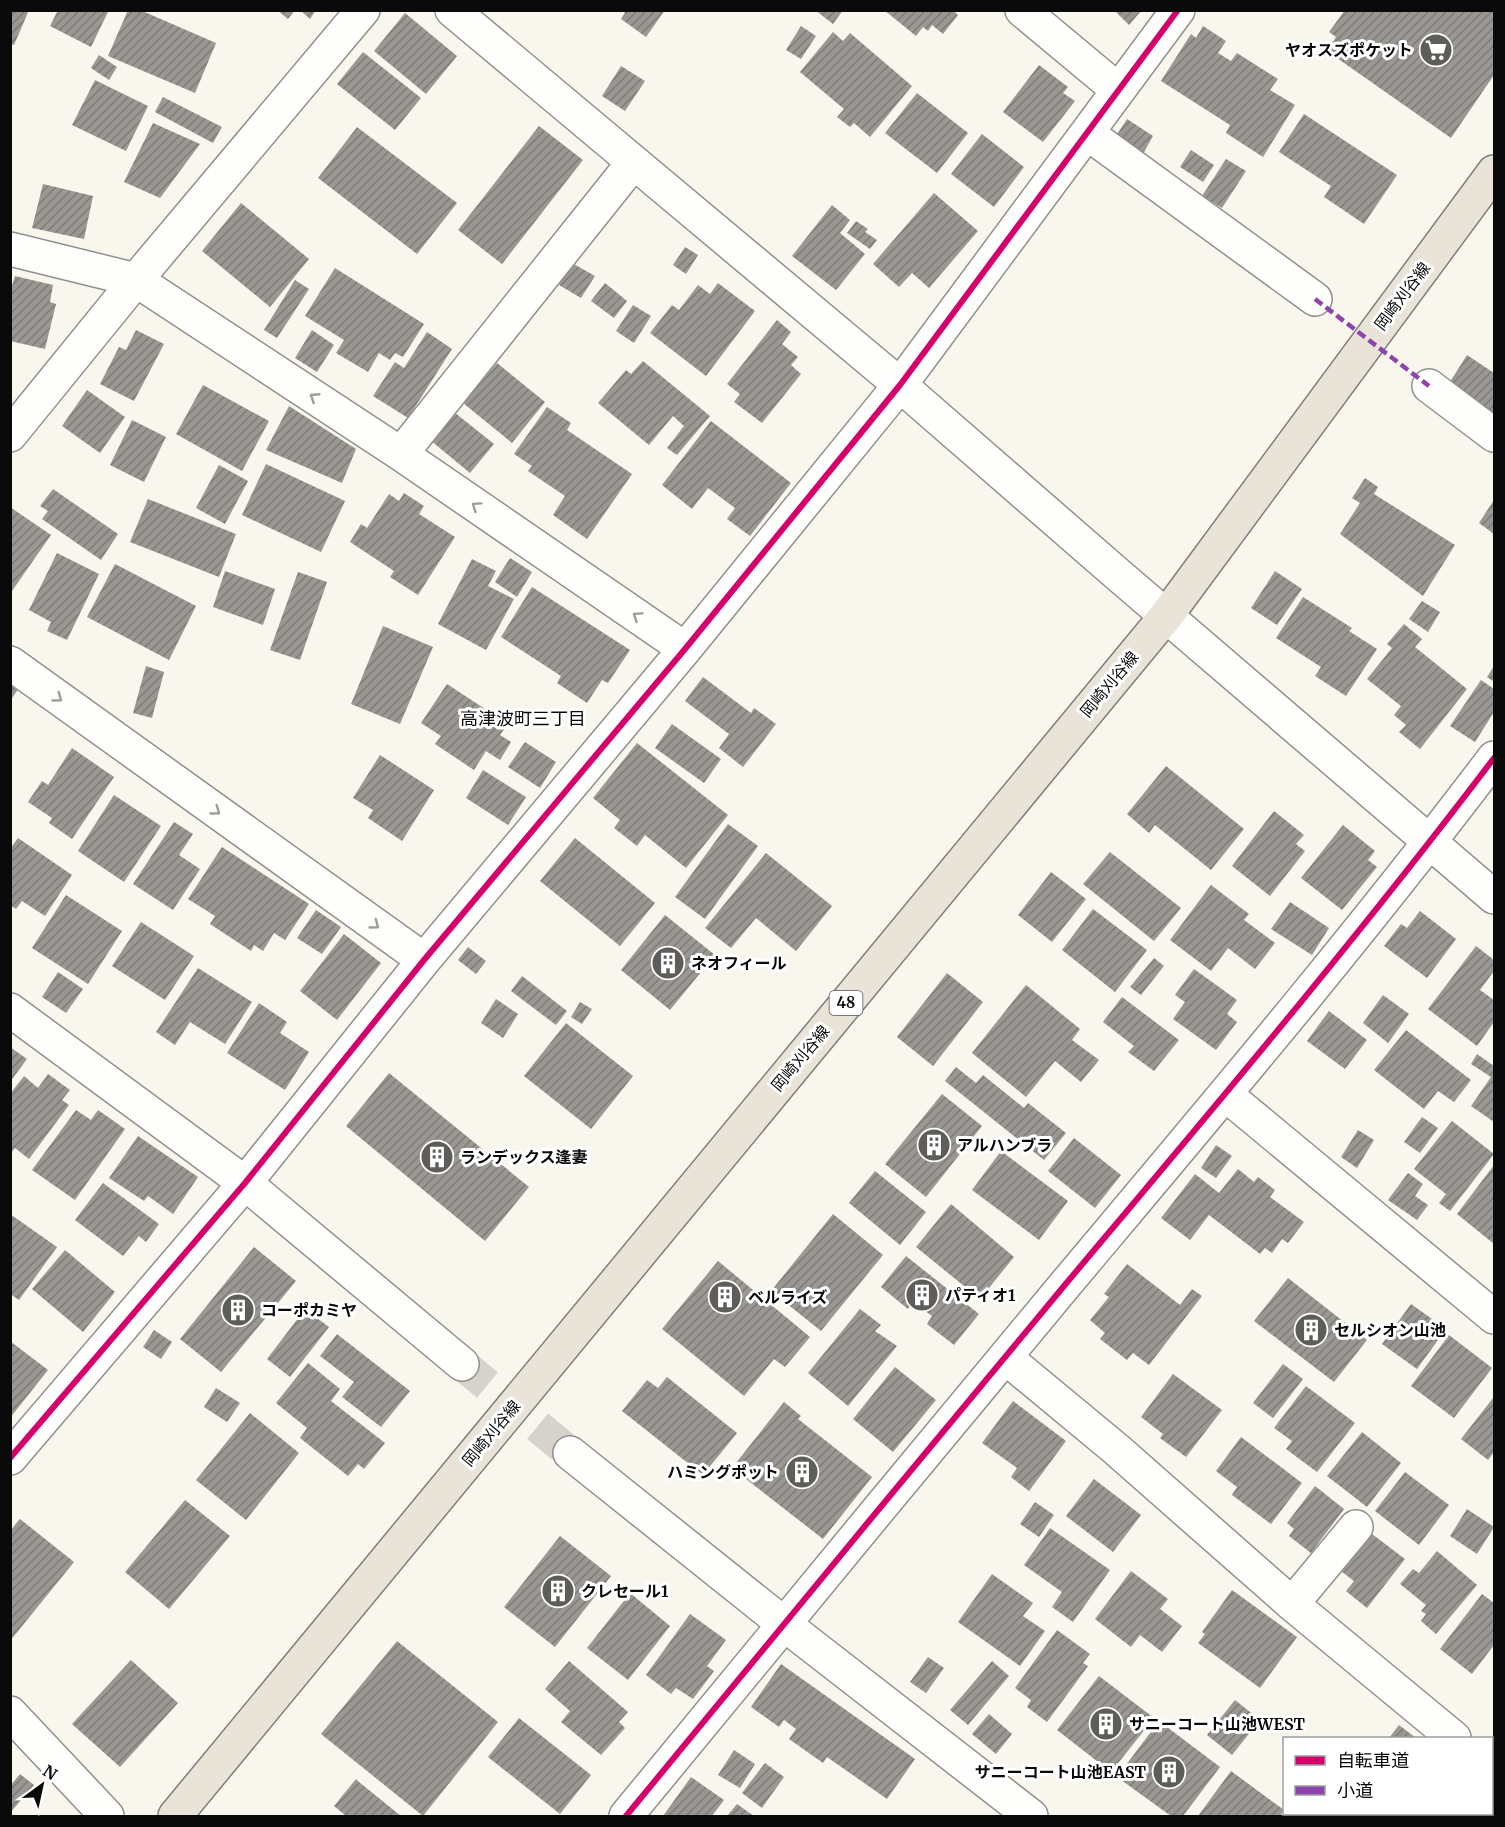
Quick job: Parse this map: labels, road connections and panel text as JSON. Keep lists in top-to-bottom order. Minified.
{"streets":{"main road":["岡崎刈谷線","48"]},"districts":["高津波町三丁目"],"places":{"supermarket":["ヤオスズポケット"],"building":["ネオフィール","アルハンブラ","ランデックス逢妻","パティオ1","ベルライズ","コーポカミヤ","セルシオン山池","ハミングポット","クレセール1","サニーコート山池WEST","サニーコート山池EAST"]},"legend":["自転車道","小道"],"north":"top right"}
